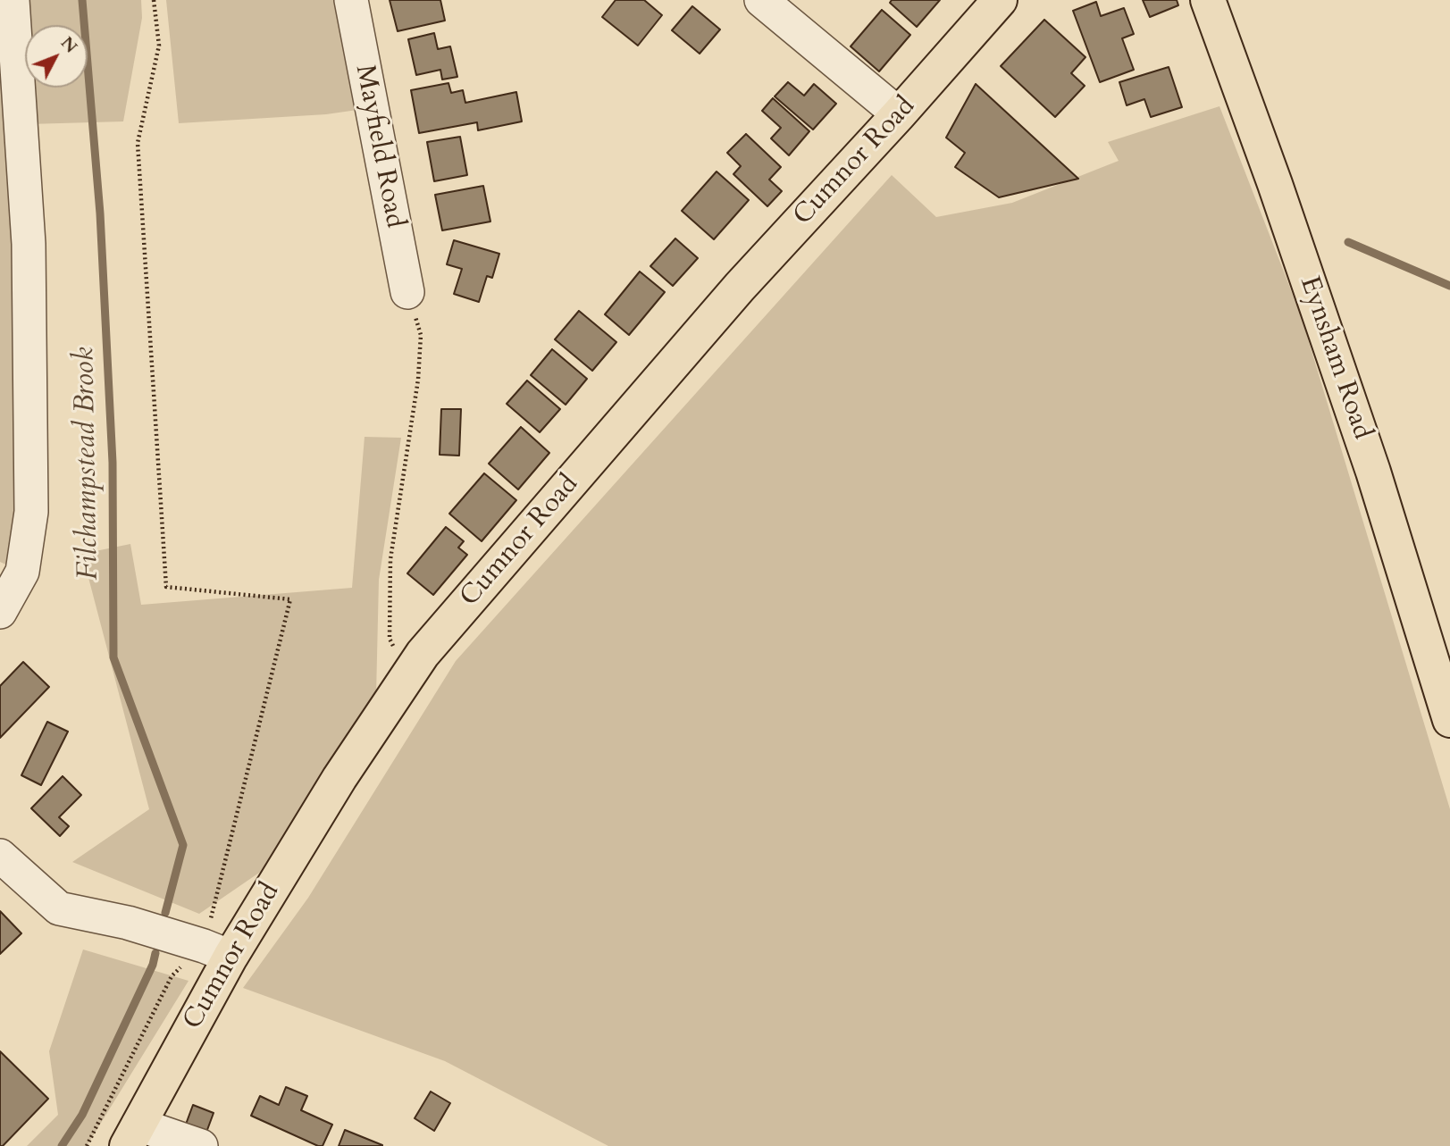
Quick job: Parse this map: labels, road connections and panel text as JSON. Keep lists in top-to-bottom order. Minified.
{"streets":{"main road":["Cumnor Road","Eynsham Road"],"street":["Mayfield Road"]},"water":["Filchampstead Brook"],"north":"top right"}
